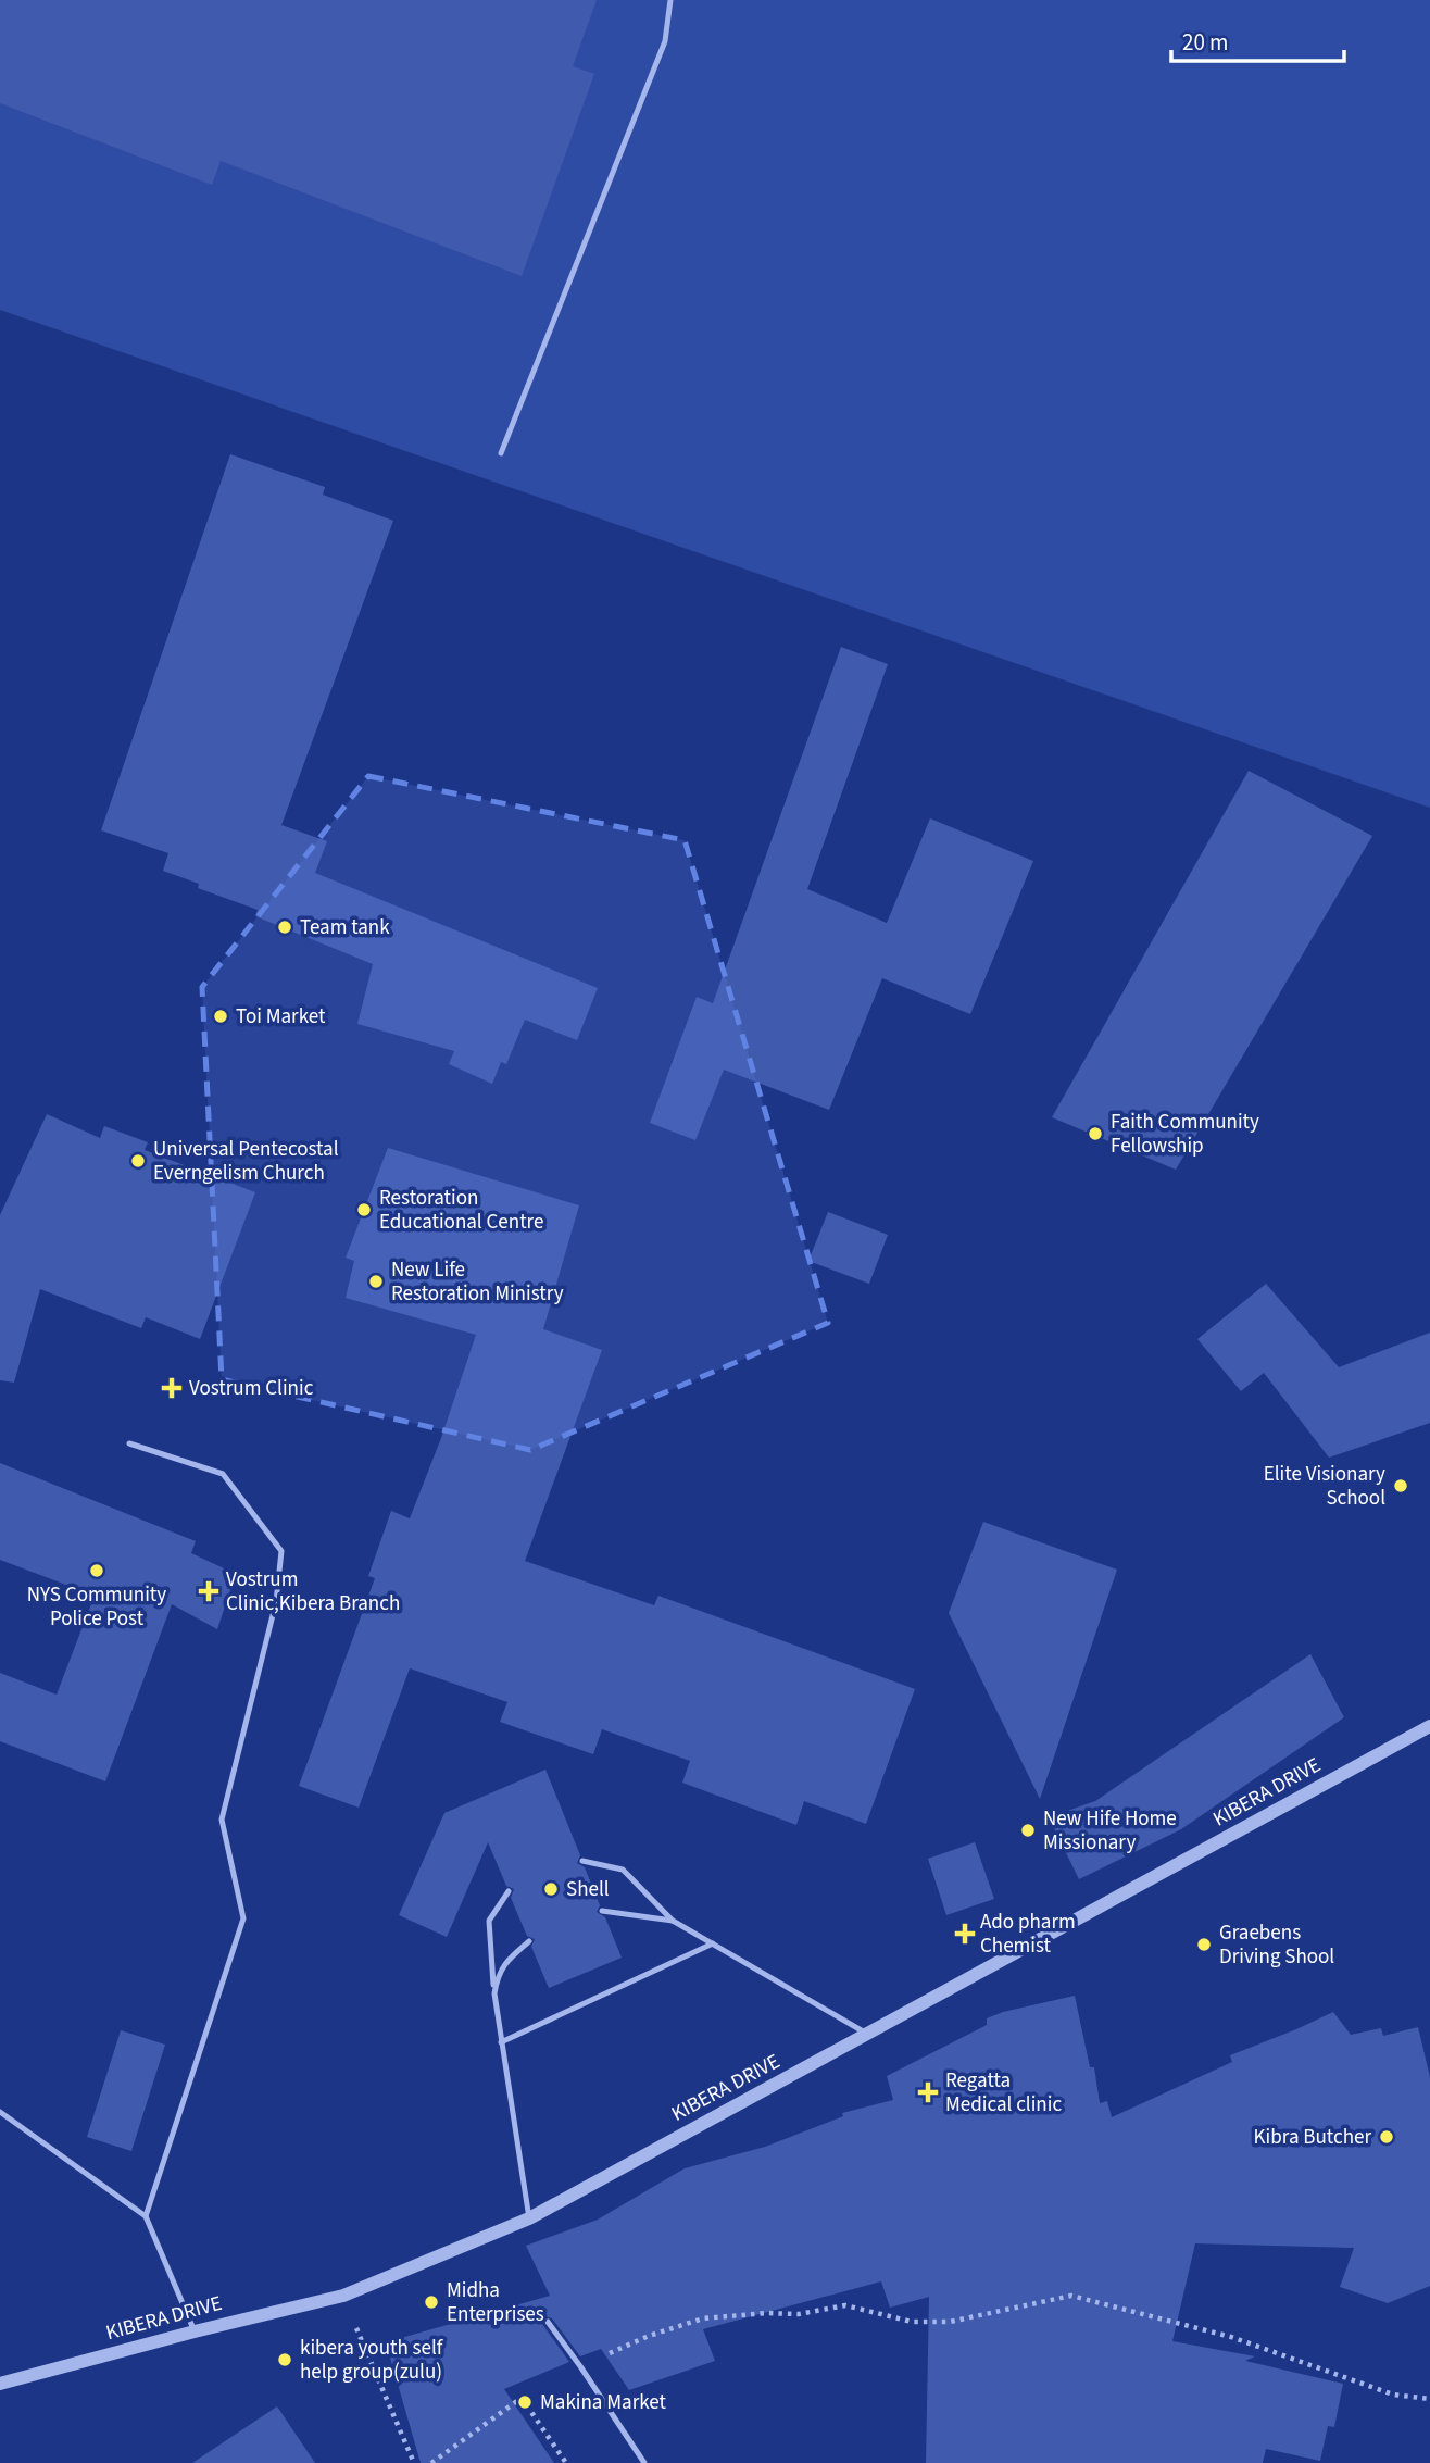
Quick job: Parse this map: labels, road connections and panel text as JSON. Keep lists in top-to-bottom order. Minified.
{"streets":{"street":["KIBERA DRIVE"]},"places":{"other":["Team tank","Toi Market","Faith Community Fellowship","Universal Pentecostal Everngelism Church","Restoration Educational Centre","New Life Restoration Ministry","Elite Visionary School","NYS Community Police Post","New Hife Home Missionary","Shell","Graebens Driving Shool","Kibra Butcher","Midha Enterprises","kibera youth self help group(zulu)","Makina Market"],"health":["Vostrum Clinic","Vostrum Clinic,Kibera Branch","Ado pharm Chemist","Regatta Medical clinic"]},"scale_bar":"20 m"}
